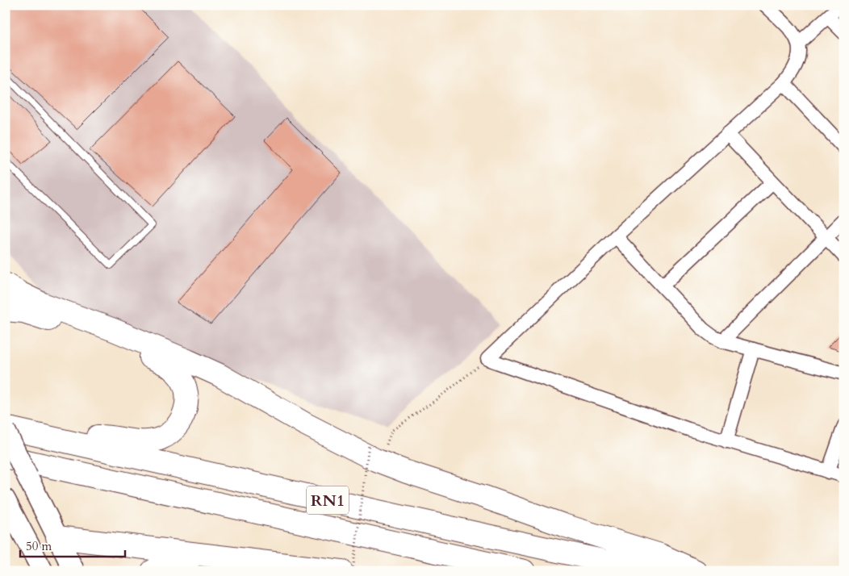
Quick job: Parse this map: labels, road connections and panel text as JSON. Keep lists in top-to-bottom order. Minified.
{"streets":{"highway":["RN1"]},"scale_bar":"50 m"}
